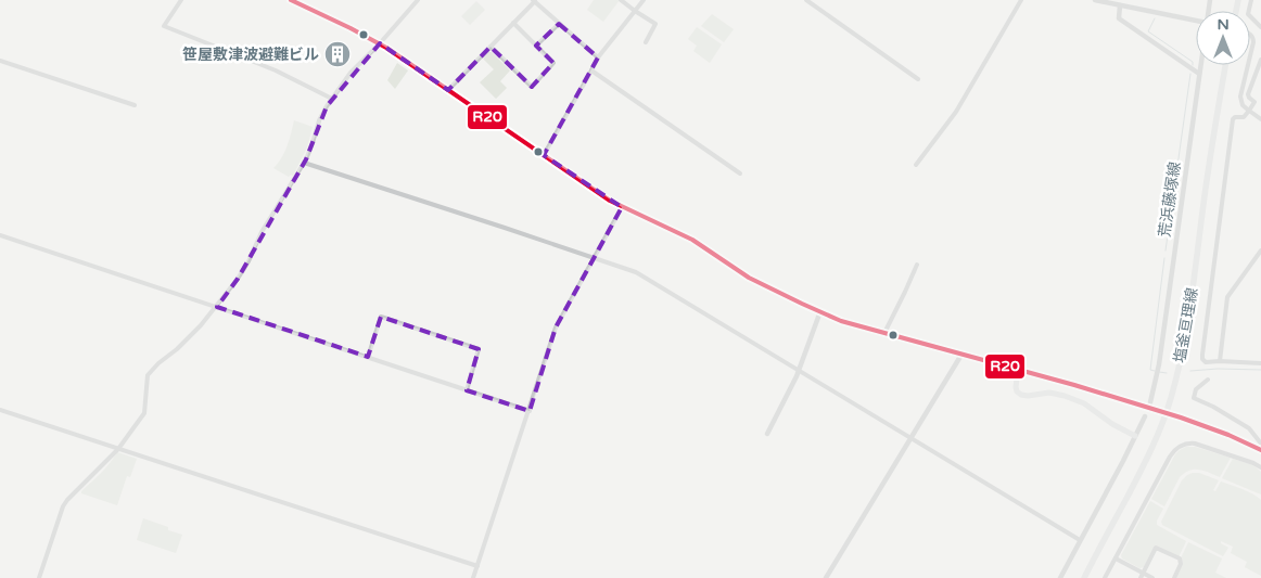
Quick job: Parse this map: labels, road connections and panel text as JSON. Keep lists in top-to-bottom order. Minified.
{"streets":{"main road":["塩釜亘理線"],"street":["荒浜藤塚線"]},"places":{"building":["笹屋敷津波避難ビル"]},"lines":["transit line R20"],"north":"top"}
